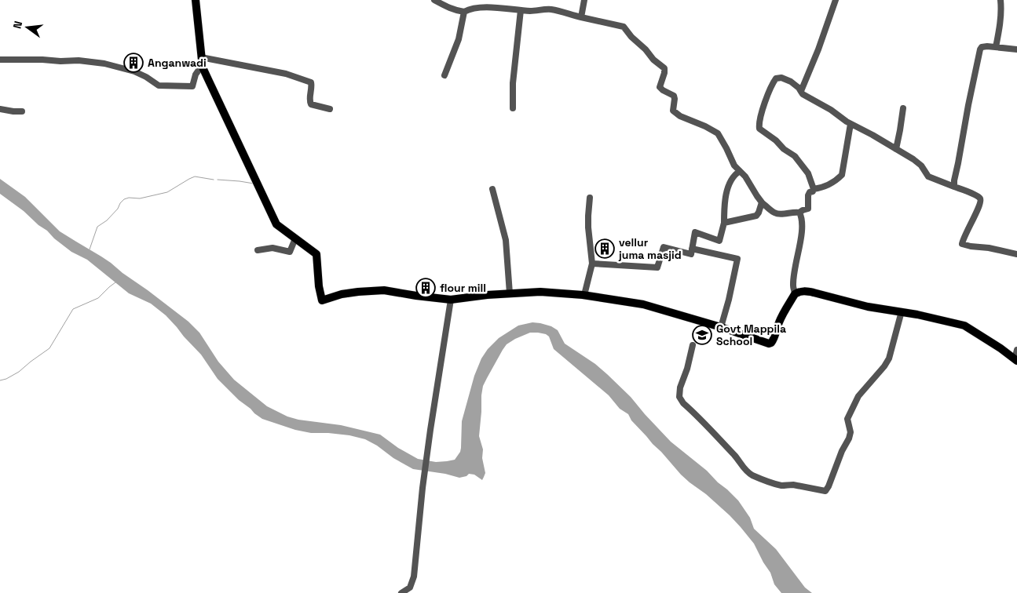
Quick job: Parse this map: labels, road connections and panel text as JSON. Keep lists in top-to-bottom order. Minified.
{"places":{"building":["Anganwadi","vellur juma masjid","flour mill"],"school or university":["Govt Mappila School"]},"north":"left"}
